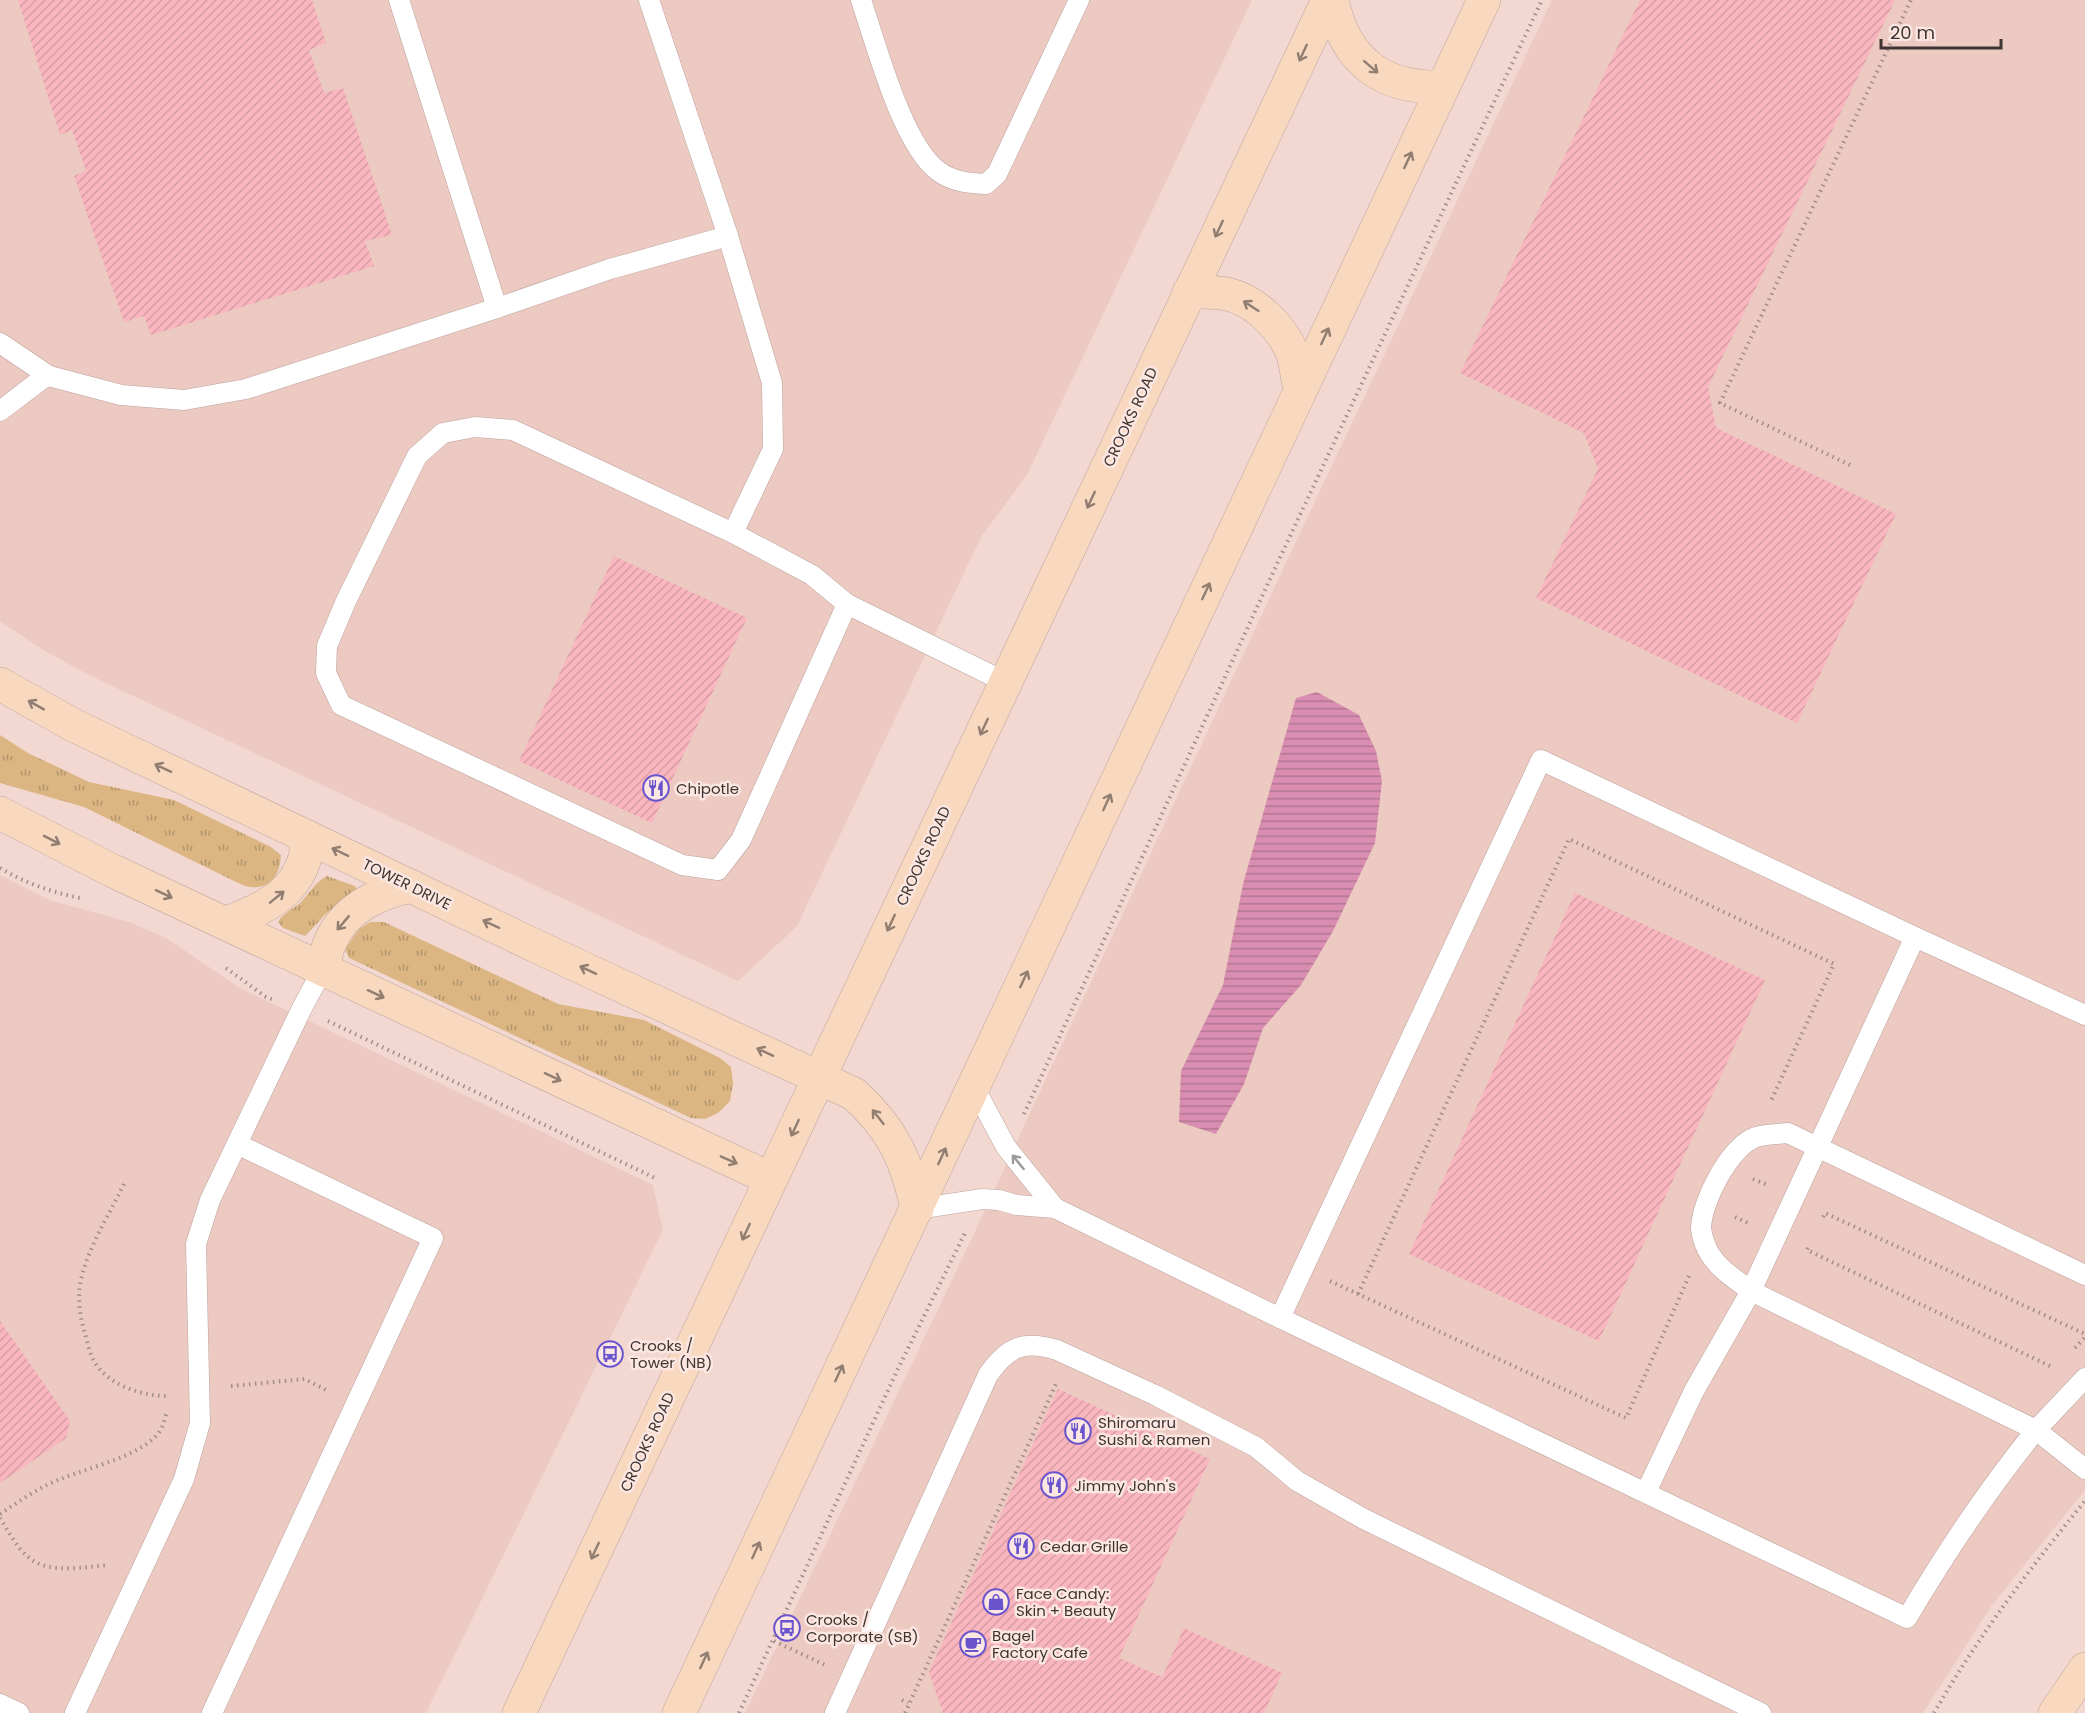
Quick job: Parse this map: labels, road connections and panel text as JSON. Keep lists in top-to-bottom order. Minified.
{"streets":{"main road":["CROOKS ROAD","TOWER DRIVE"]},"crossings":[["CROOKS ROAD","TOWER DRIVE"]],"places":{"restaurant":["Chipotle","Shiromaru Sushi & Ramen","Jimmy John's","Cedar Grille"],"bus stop":["Crooks / Tower (NB)","Crooks / Corporate (SB)"],"shop":["Face Candy: Skin + Beauty"],"cafe":["Bagel Factory Cafe"]},"scale_bar":"20 m"}
